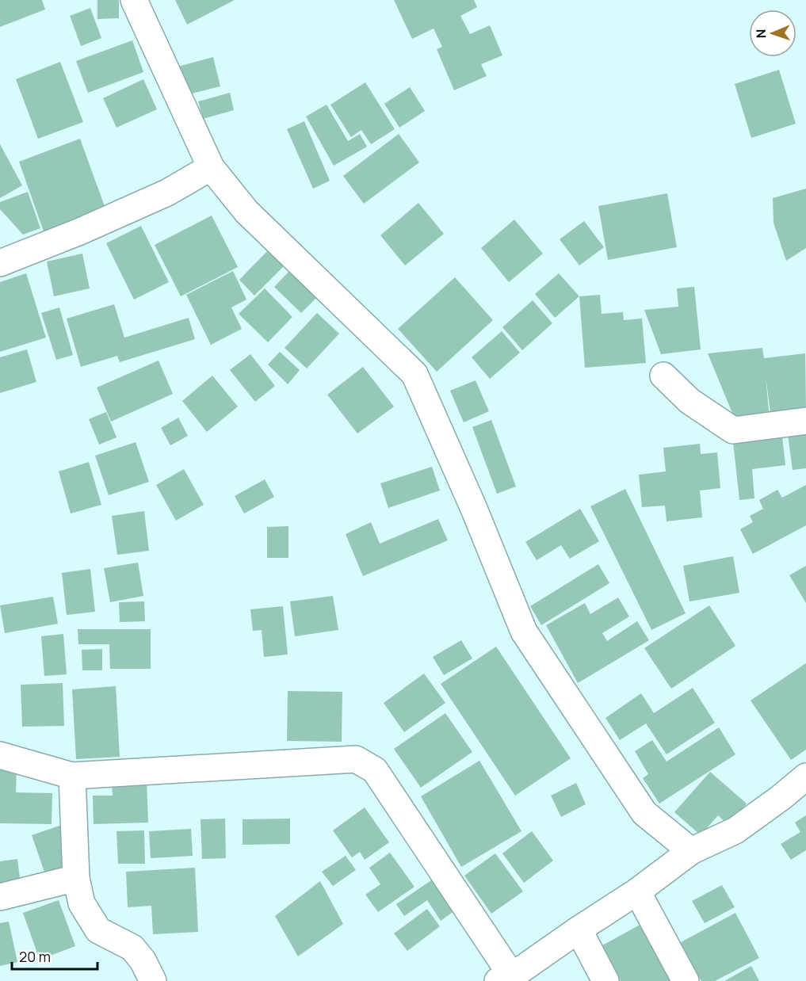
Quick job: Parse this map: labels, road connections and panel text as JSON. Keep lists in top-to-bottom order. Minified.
{"scale_bar":"20 m","north":"left"}
